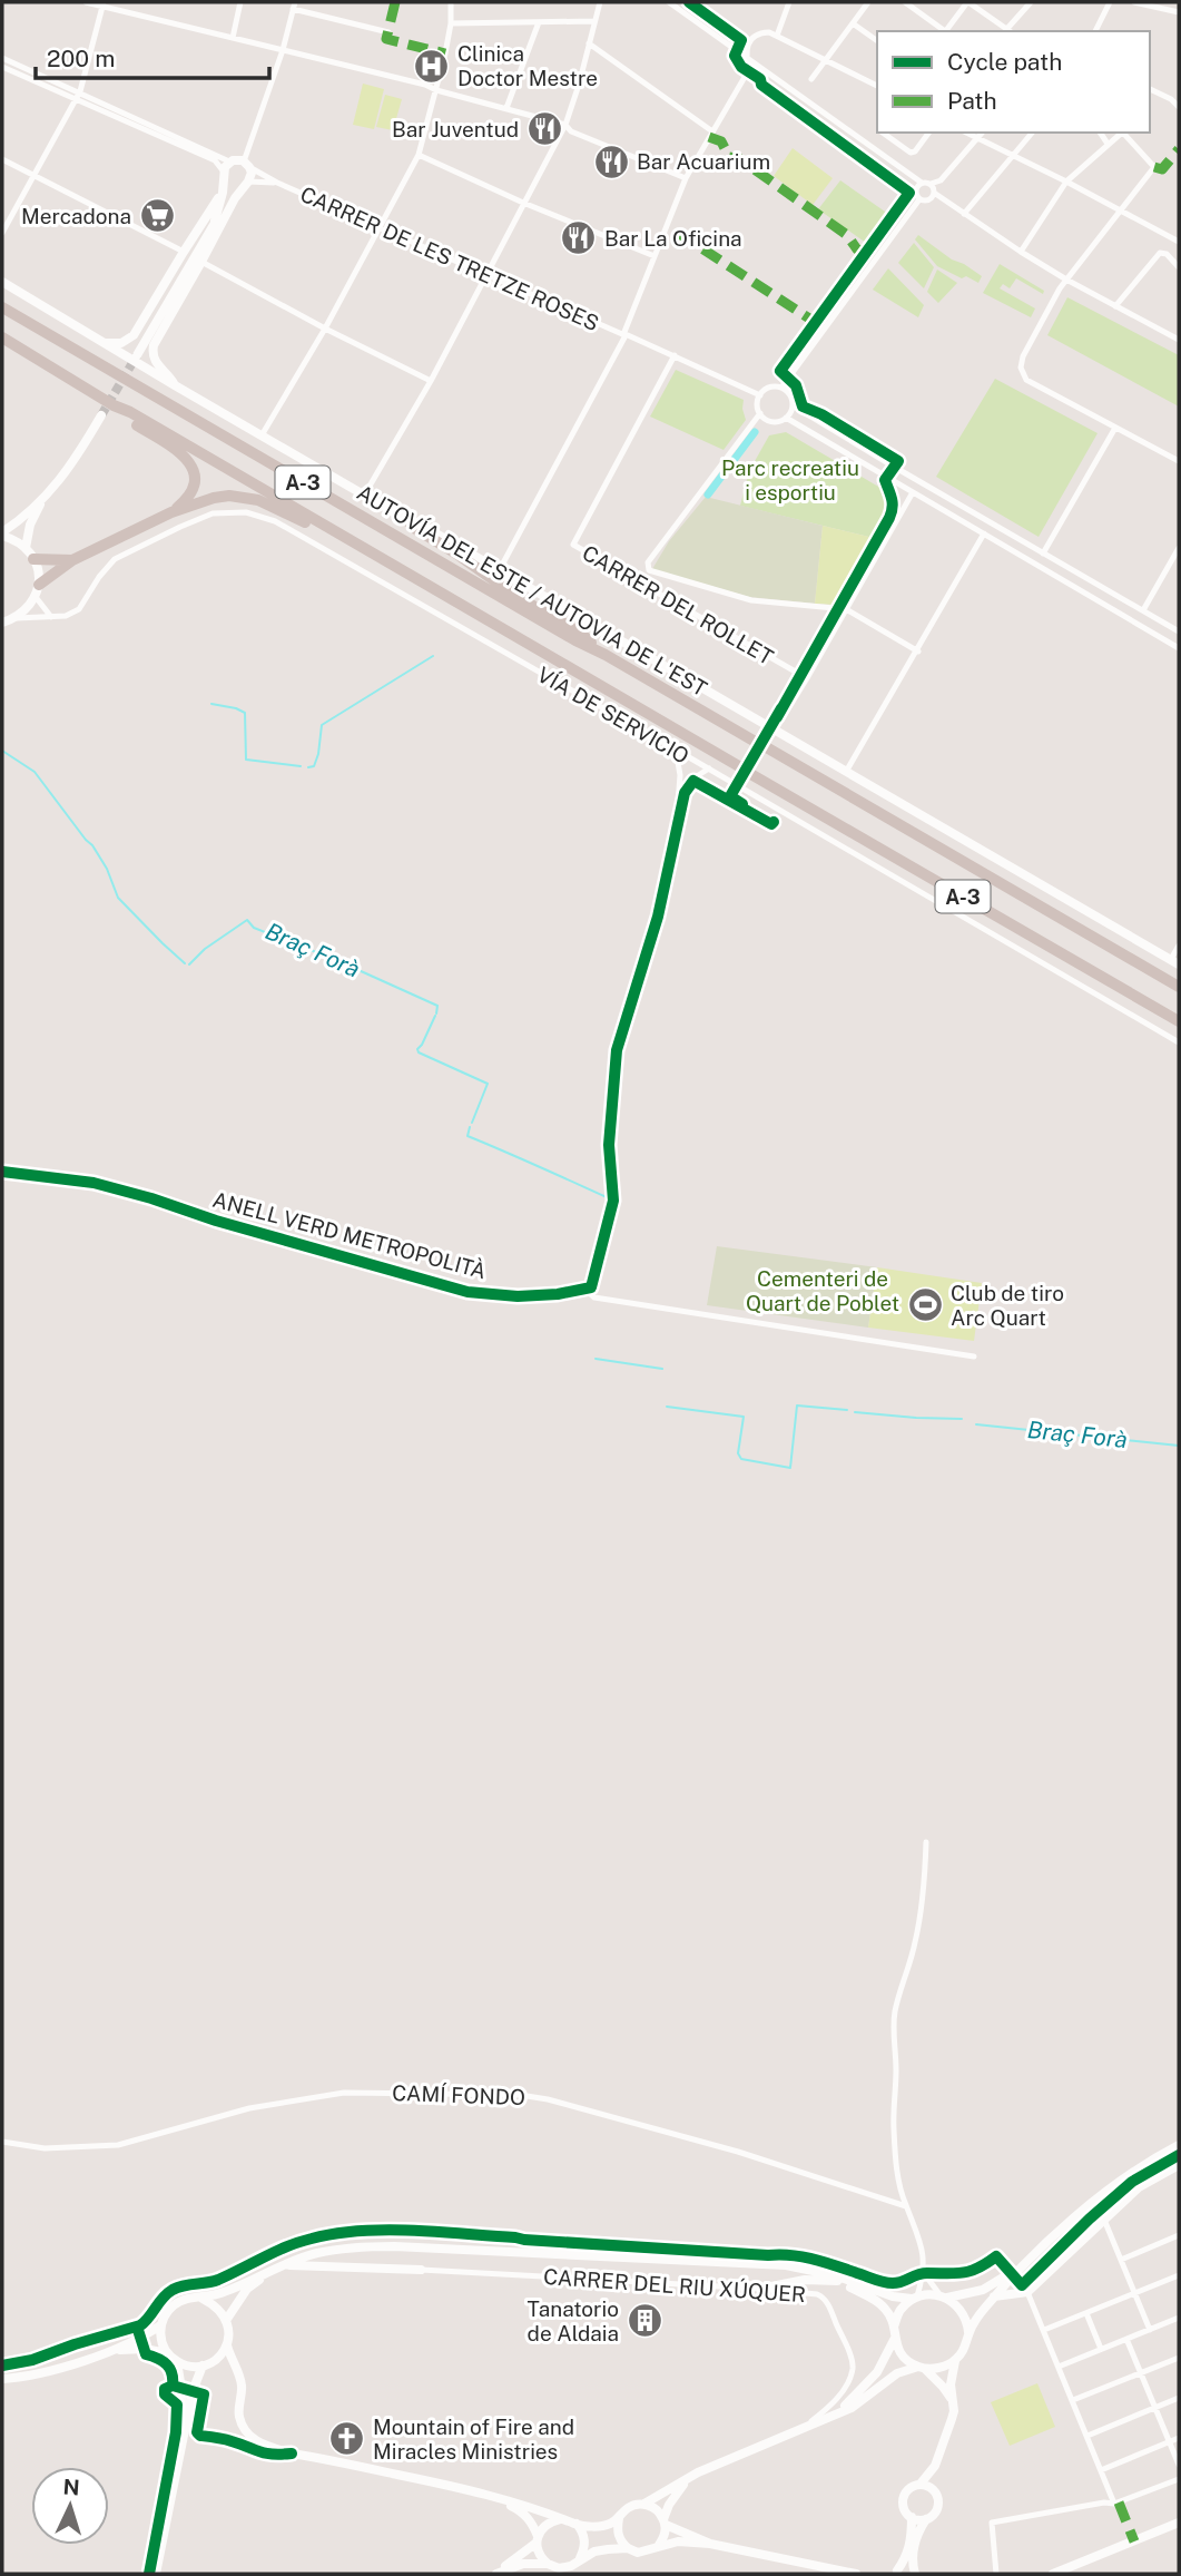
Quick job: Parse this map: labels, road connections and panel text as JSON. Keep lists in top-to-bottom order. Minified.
{"streets":{"highway":["A-3","AUTOVÍA DEL ESTE / AUTOVIA DE L'EST"],"street":["CARRER DE LES TRETZE ROSES","CARRER DEL ROLLET","VÍA DE SERVICIO","ANELL VERD METROPOLITÀ","CAMÍ FONDO","CARRER DEL RIU XÚQUER"]},"crossings":[["CARRER DE LES TRETZE ROSES","CARRER DEL ROLLET"]],"water":["Braç Forà"],"parks":["Parc recreatiu i esportiu","Cementeri de Quart de Poblet"],"places":{"hospital":["Clinica Doctor Mestre"],"restaurant":["Bar Juventud","Bar Acuarium","Bar La Oficina"],"supermarket":["Mercadona"],"sports":["Club de tiro Arc Quart"],"building":["Tanatorio de Aldaia"],"church":["Mountain of Fire and Miracles Ministries"]},"legend":["Cycle path","Path"],"scale_bar":"200 m","north":"top"}
